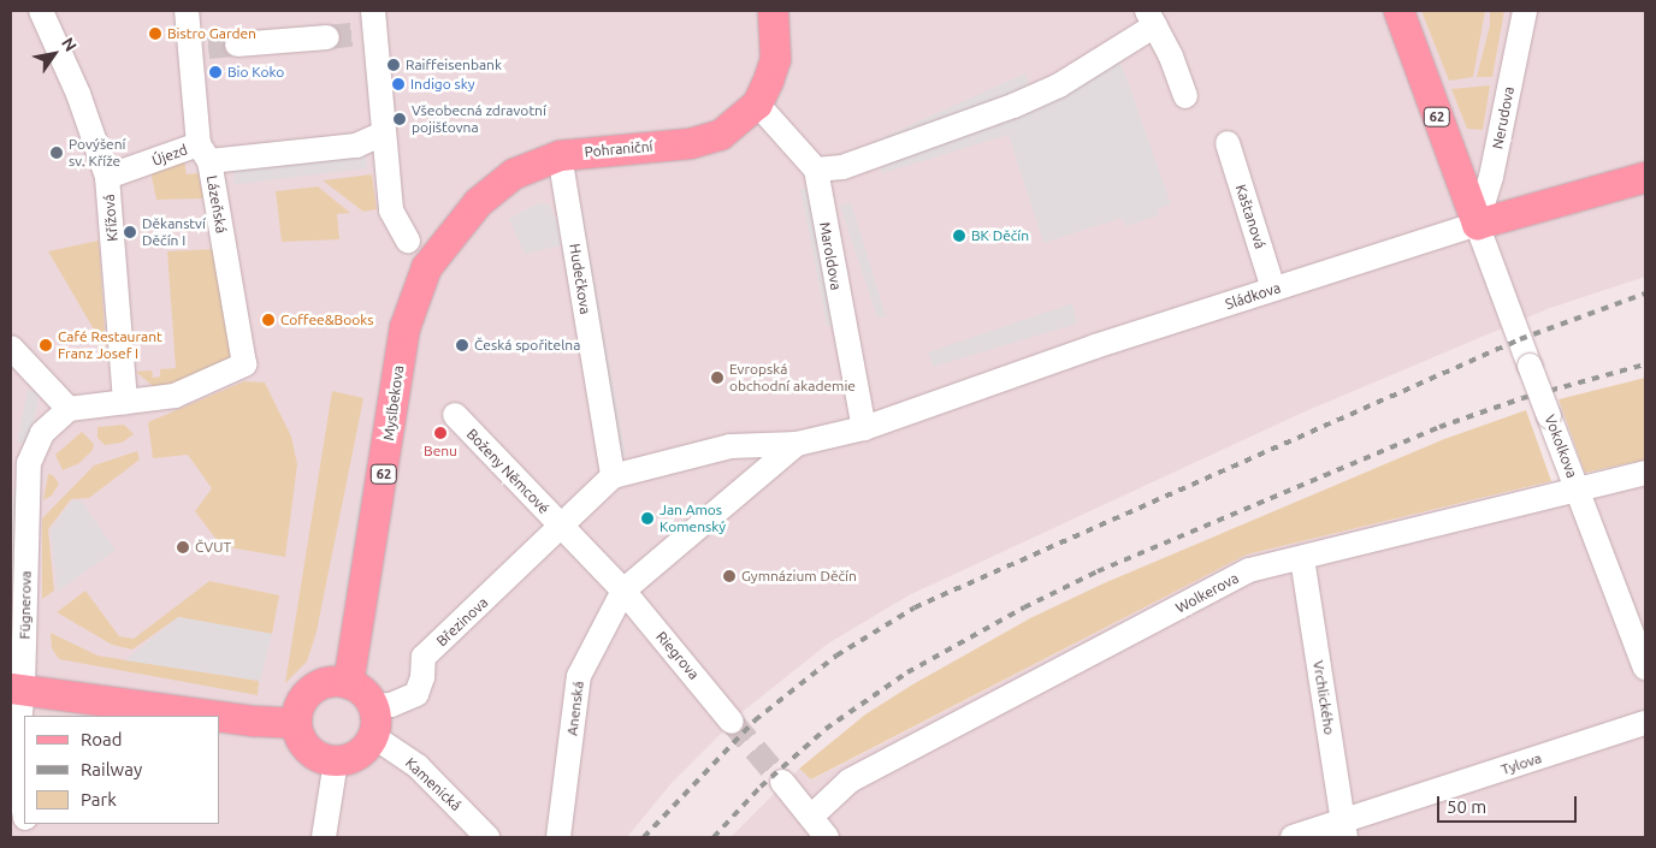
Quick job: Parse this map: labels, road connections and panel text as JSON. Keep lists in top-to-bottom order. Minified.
{"streets":{"main road":["62","Pohraniční","Sládkova","Myslbekova"],"street":["Nerudova","Újezd","Lázeňská","Kaštanová","Křížová","Maroldova","Hudečkova","Vokolkova","Boženy Němcové","Wolkerova","Fügnerova","Březinova","Riegrova","Vrchlického","Anenská","Tylova","Kamenická"]},"crossings":[["62","Nerudova"],["62","Sládkova"],["62","Vokolkova"],["Nerudova","Sládkova"],["Nerudova","Vokolkova"],["Pohraniční","Hudečkova"],["Pohraniční","Myslbekova"],["Újezd","Lázeňská"],["Újezd","Křížová"],["Lázeňská","Křížová"],["Kaštanová","Sládkova"],["Maroldova","Sládkova"],["Hudečkova","Sládkova"],["Sládkova","Vokolkova"],["Myslbekova","Březinova"],["Myslbekova","Kamenická"],["Vokolkova","Wolkerova"],["Boženy Němcové","Březinova"],["Boženy Němcové","Riegrova"],["Boženy Němcové","Anenská"],["Wolkerova","Vrchlického"],["Březinova","Kamenická"],["Riegrova","Anenská"],["Vrchlického","Tylova"]],"places":["Bistro Garden","Raiffeisenbank","Bio Koko","Indigo sky","Všeobecná zdravotní pojišťovna","Povýšení sv. Kříže","Děkanství Děčín I","BK Děčín","Coffee&Books","Café Restaurant Franz Josef I","Česká spořitelna","Evropská obchodní akademie","Benu","Jan Amos Komenský","ČVUT","Gymnázium Děčín"],"legend":["Road","Railway","Park"],"scale_bar":"50 m","north":"top right"}
